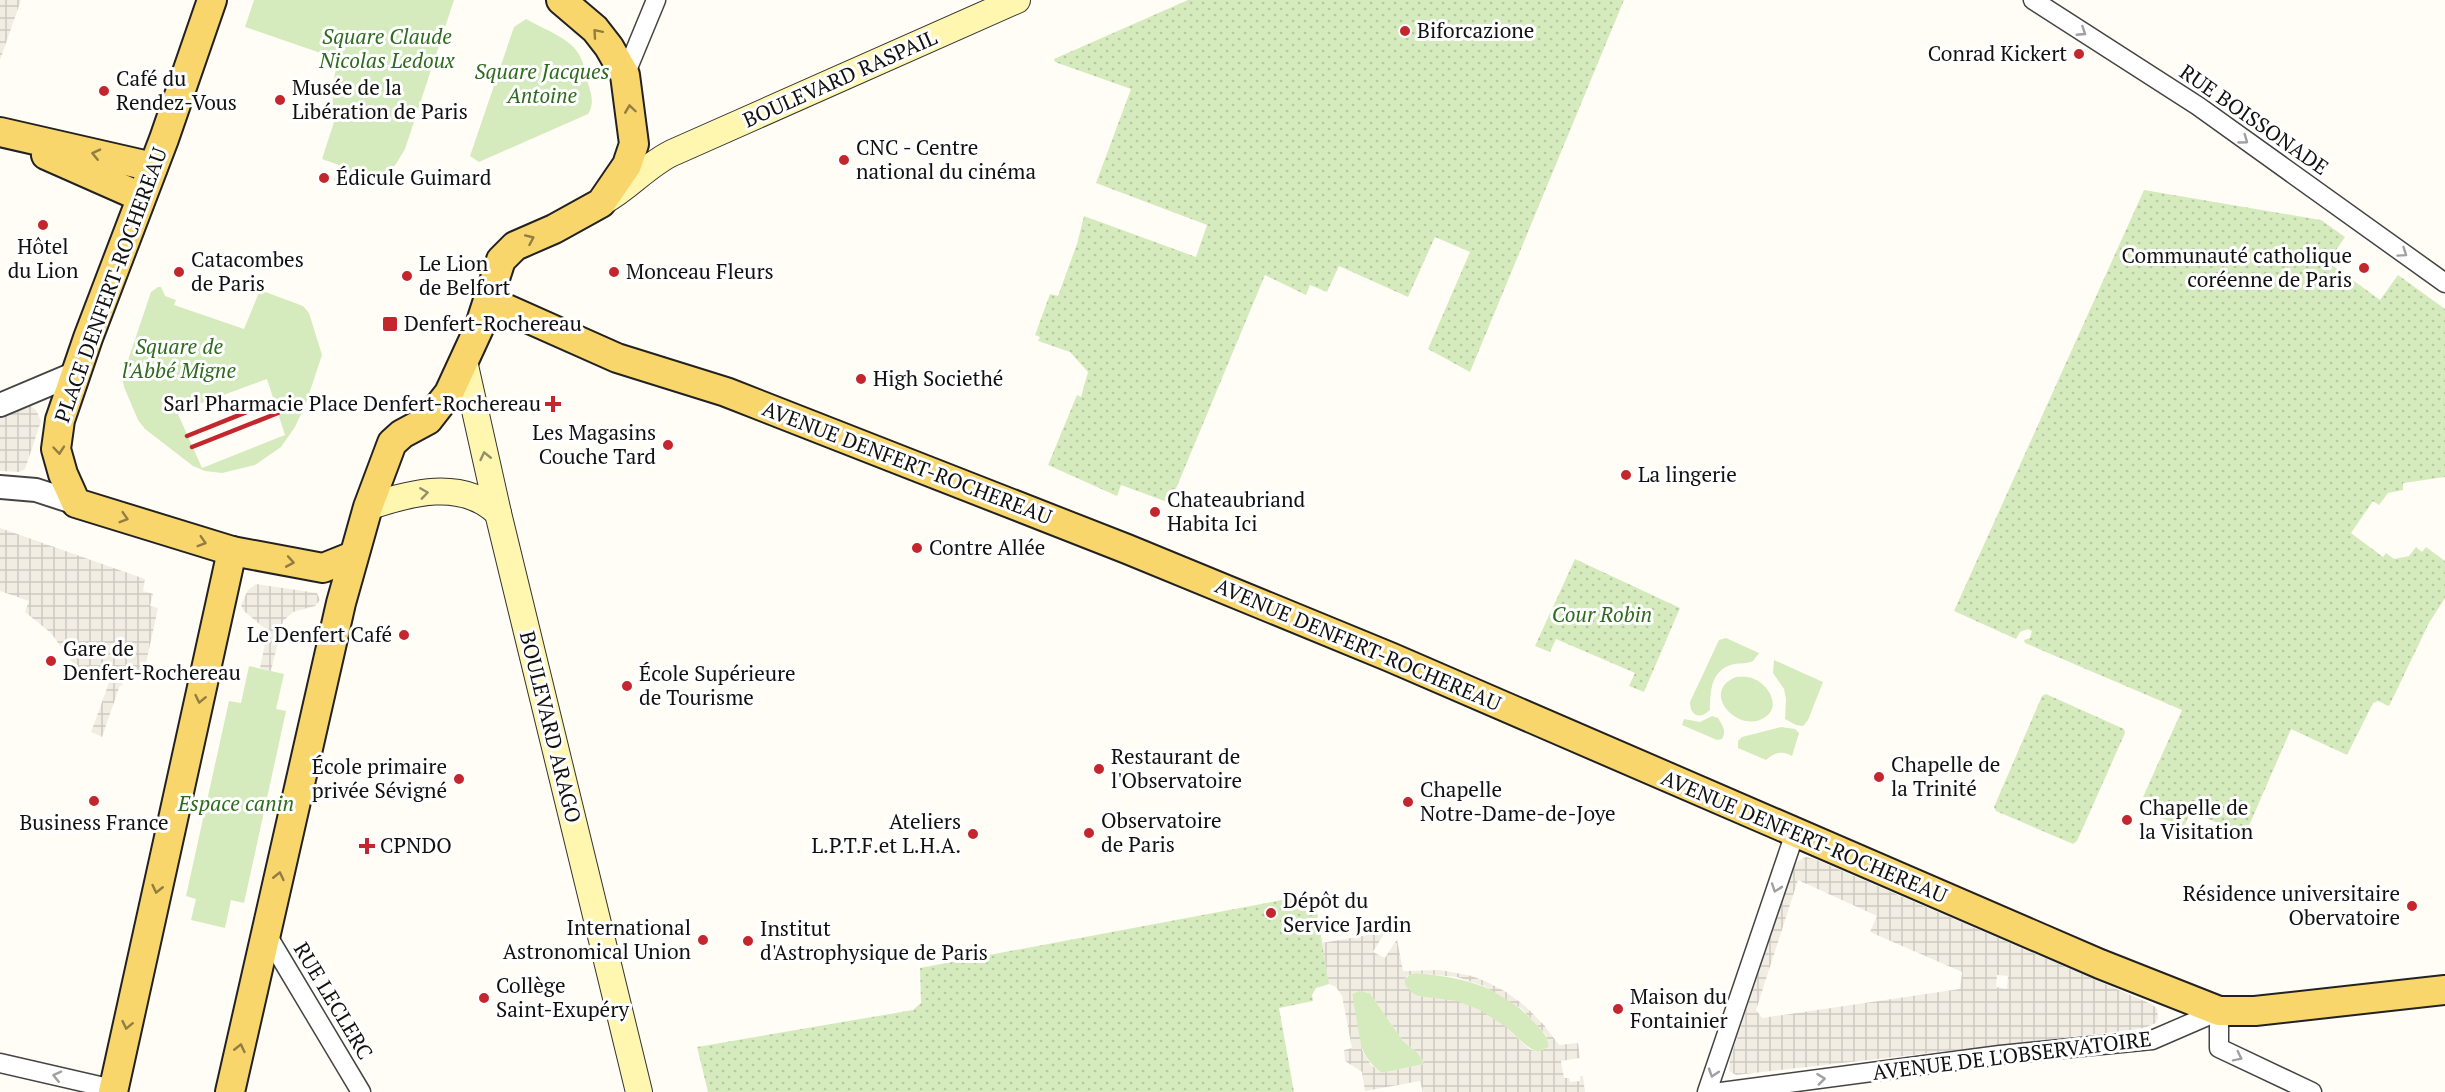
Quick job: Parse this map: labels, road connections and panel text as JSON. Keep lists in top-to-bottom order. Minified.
{"streets":{"main road":["BOULEVARD RASPAIL","PLACE DENFERT-ROCHEREAU","AVENUE DENFERT-ROCHEREAU","BOULEVARD ARAGO","AVENUE DE L'OBSERVATOIRE"],"street":["RUE BOISSONADE","RUE LECLERC"]},"crossings":[["AVENUE DENFERT-ROCHEREAU","AVENUE DE L'OBSERVATOIRE"]],"one_way":["RUE BOISSONADE","AVENUE DE L'OBSERVATOIRE"],"parks":["Square Claude Nicolas Ledoux","Square Jacques Antoine","Square de l'Abbé Migne","Cour Robin","Espace canin"],"places":{"other":["Biforcazione","Conrad Kickert","Café du Rendez-Vous","Musée de la Libération de Paris","CNC - Centre national du cinéma","Édicule Guimard","Hôtel du Lion","Communauté catholique coréenne de Paris","Catacombes de Paris","Monceau Fleurs","Le Lion de Belfort","High Societhé","Les Magasins Couche Tard","La lingerie","Chateaubriand Habita Ici","Contre Allée","Le Denfert Café","Gare de Denfert-Rochereau","École Supérieure de Tourisme","Restaurant de l'Observatoire","Chapelle de la Trinité","École primaire privée Sévigné","Business France","Chapelle Notre-Dame-de-Joye","Chapelle de la Visitation","Observatoire de Paris","Ateliers L.P.T.F.et L.H.A.","Résidence universitaire Obervatoire","Dépôt du Service Jardin","International Astronomical Union","Institut d'Astrophysique de Paris","Collège Saint-Exupéry","Maison du Fontainier"],"transit":["Denfert-Rochereau"],"health":["Sarl Pharmacie Place Denfert-Rochereau","CPNDO"]}}
